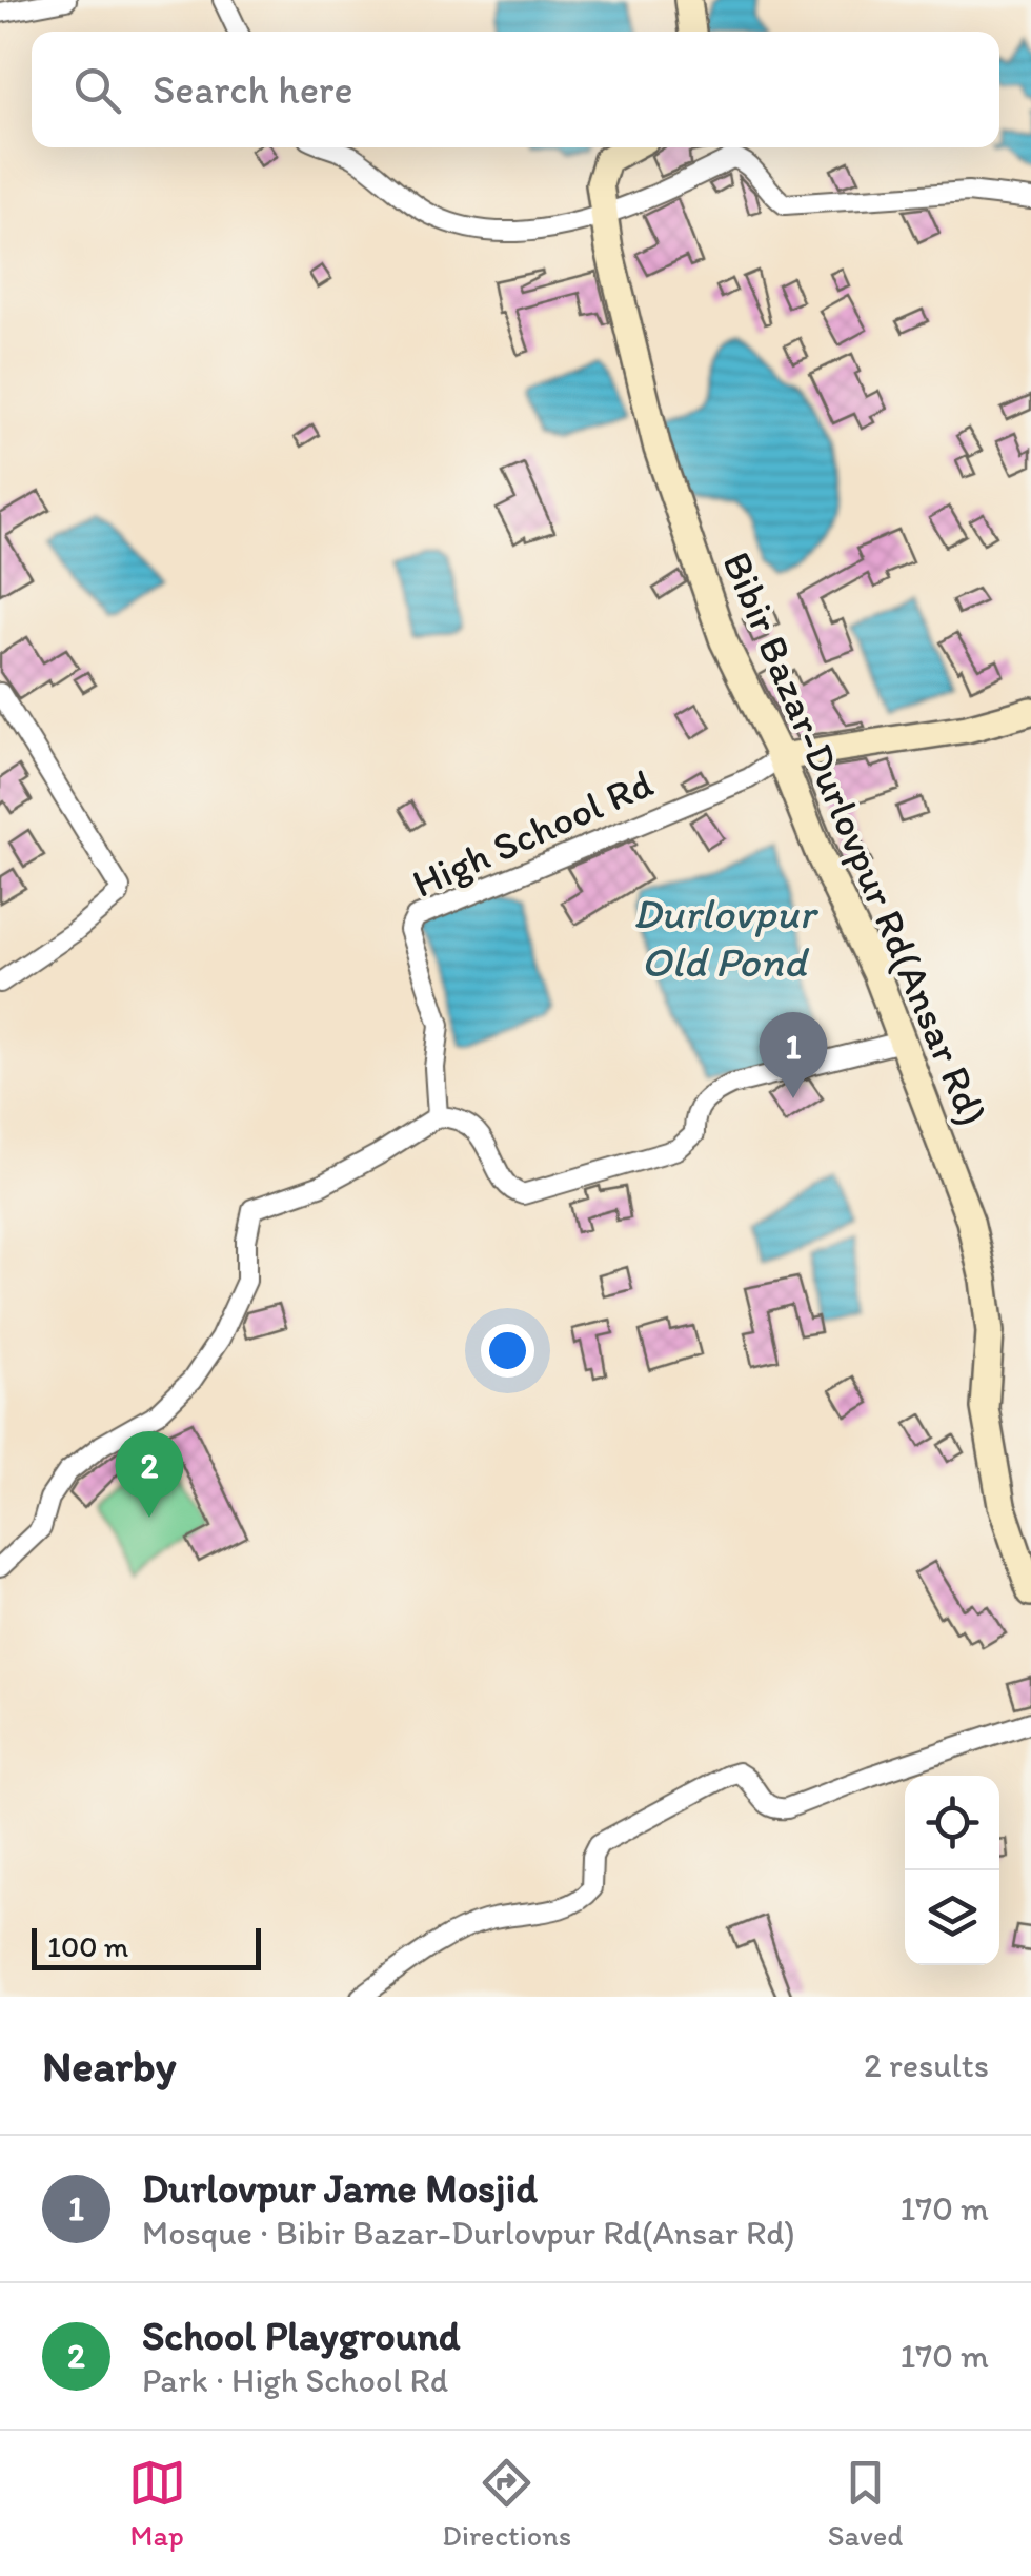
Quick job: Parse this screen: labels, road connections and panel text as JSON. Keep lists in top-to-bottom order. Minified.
{"streets":{"street":["High School Rd","Bibir Bazar-Durlovpur Rd(Ansar Rd)"]},"crossings":[["High School Rd","Bibir Bazar-Durlovpur Rd(Ansar Rd)"]],"water":["Durlovpur Old Pond"],"scale_bar":"100 m","page":{"search":"Search here","pins":["1","2"],"scale":"100 m","heading":["Nearby","2 results"],"list":[{"mark":"1","name":"Durlovpur Jame Mosjid","note":"Mosque · Bibir Bazar-Durlovpur Rd(Ansar Rd)","value":"170 m"},{"mark":"2","name":"School Playground","note":"Park · High School Rd","value":"170 m"}],"nav":["Map","Directions","Saved"]}}
